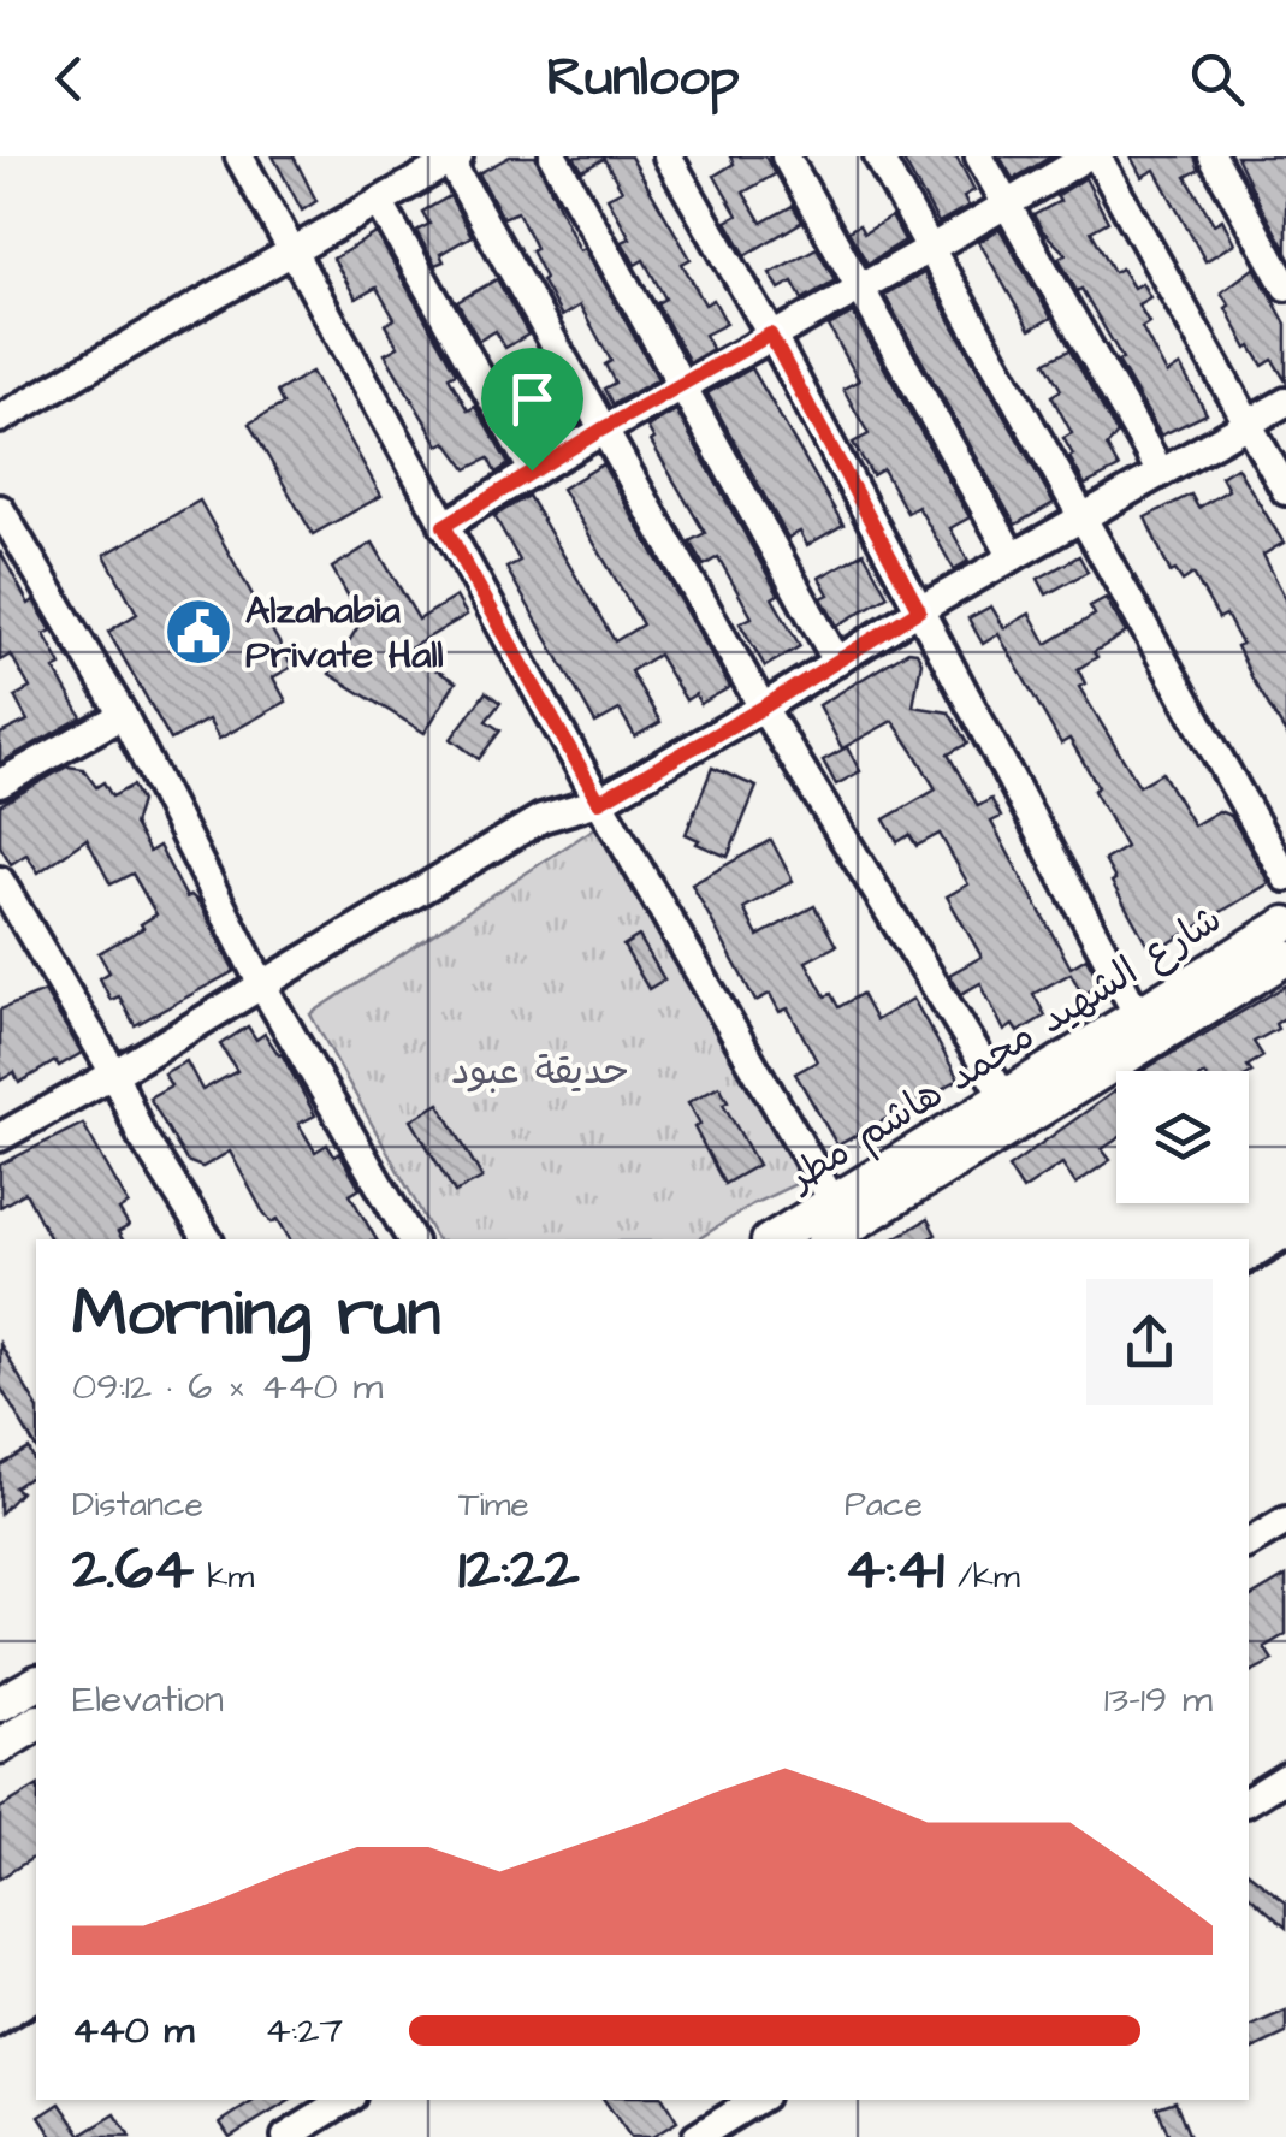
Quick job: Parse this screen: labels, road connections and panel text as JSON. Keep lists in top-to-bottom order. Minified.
{"streets":{"main road":["شارع الشهيد محمد هاشم مطر"]},"parks":["حديقة عبود"],"places":{"public building":["Alzahabia Private Hall"]},"page":{"header":"Runloop","heading":["Morning run","09:12 · 6 × 440 m"],"stats":[["Distance","2.64 km"],["Time","12:22"],["Pace","4:41 /km"]],"chart":["Elevation","13–19 m"],"list":[{"name":"440 m","note":"4:27"}]}}
